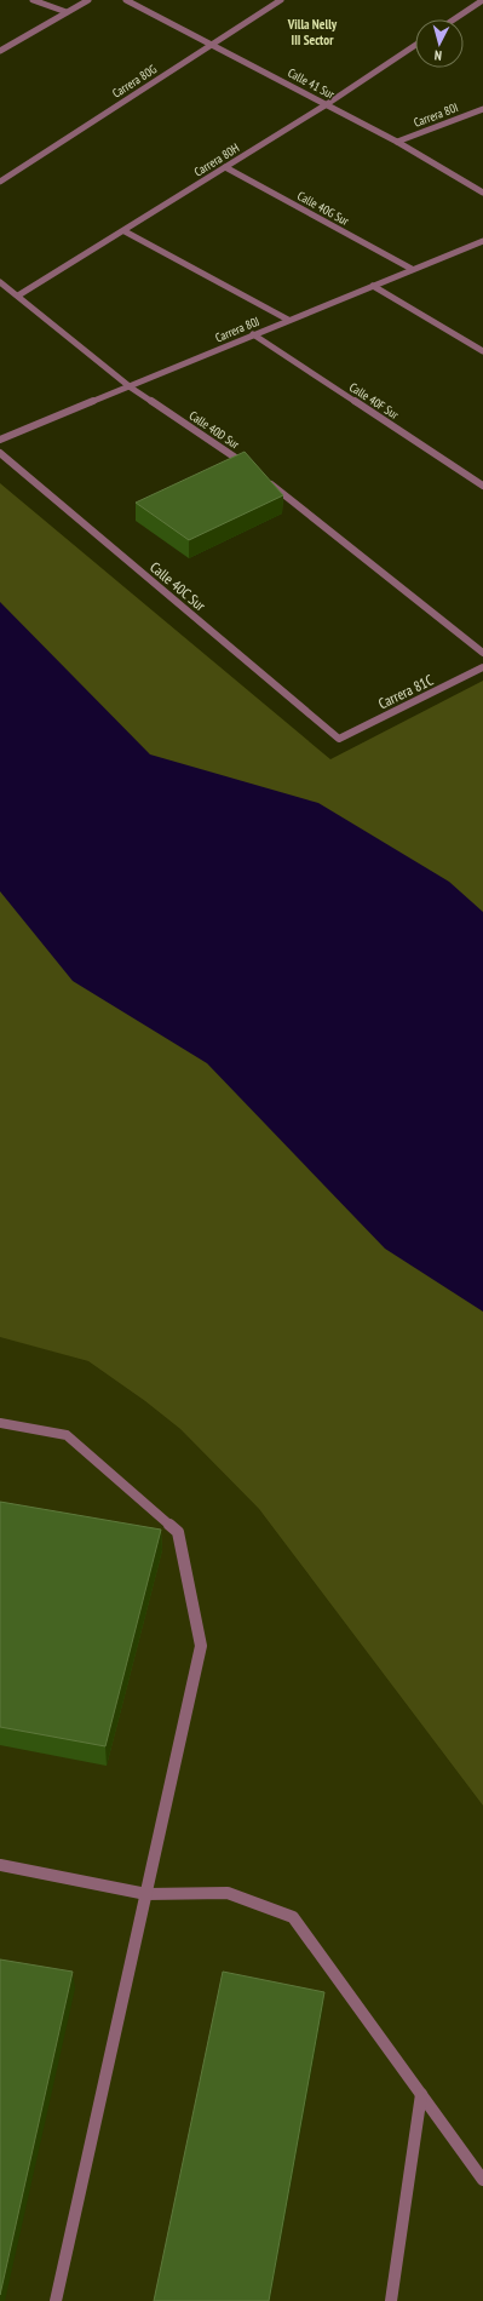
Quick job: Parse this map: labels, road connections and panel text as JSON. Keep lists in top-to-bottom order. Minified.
{"streets":{"street":["Carrera 80G","Calle 41 Sur","Carrera 80I","Carrera 80H","Calle 40G Sur","Carrera 80J","Calle 40F Sur","Calle 40D Sur","Calle 40C Sur","Carrera 81C"]},"crossings":[["Carrera 80G","Calle 41 Sur"],["Calle 41 Sur","Carrera 80I"],["Calle 41 Sur","Carrera 80H"],["Carrera 80H","Calle 40G Sur"],["Carrera 80H","Calle 40D Sur"],["Calle 40G Sur","Carrera 80J"],["Carrera 80J","Calle 40F Sur"],["Carrera 80J","Calle 40D Sur"],["Calle 40C Sur","Carrera 81C"]],"districts":["Villa Nelly III Sector"],"north":"bottom"}
